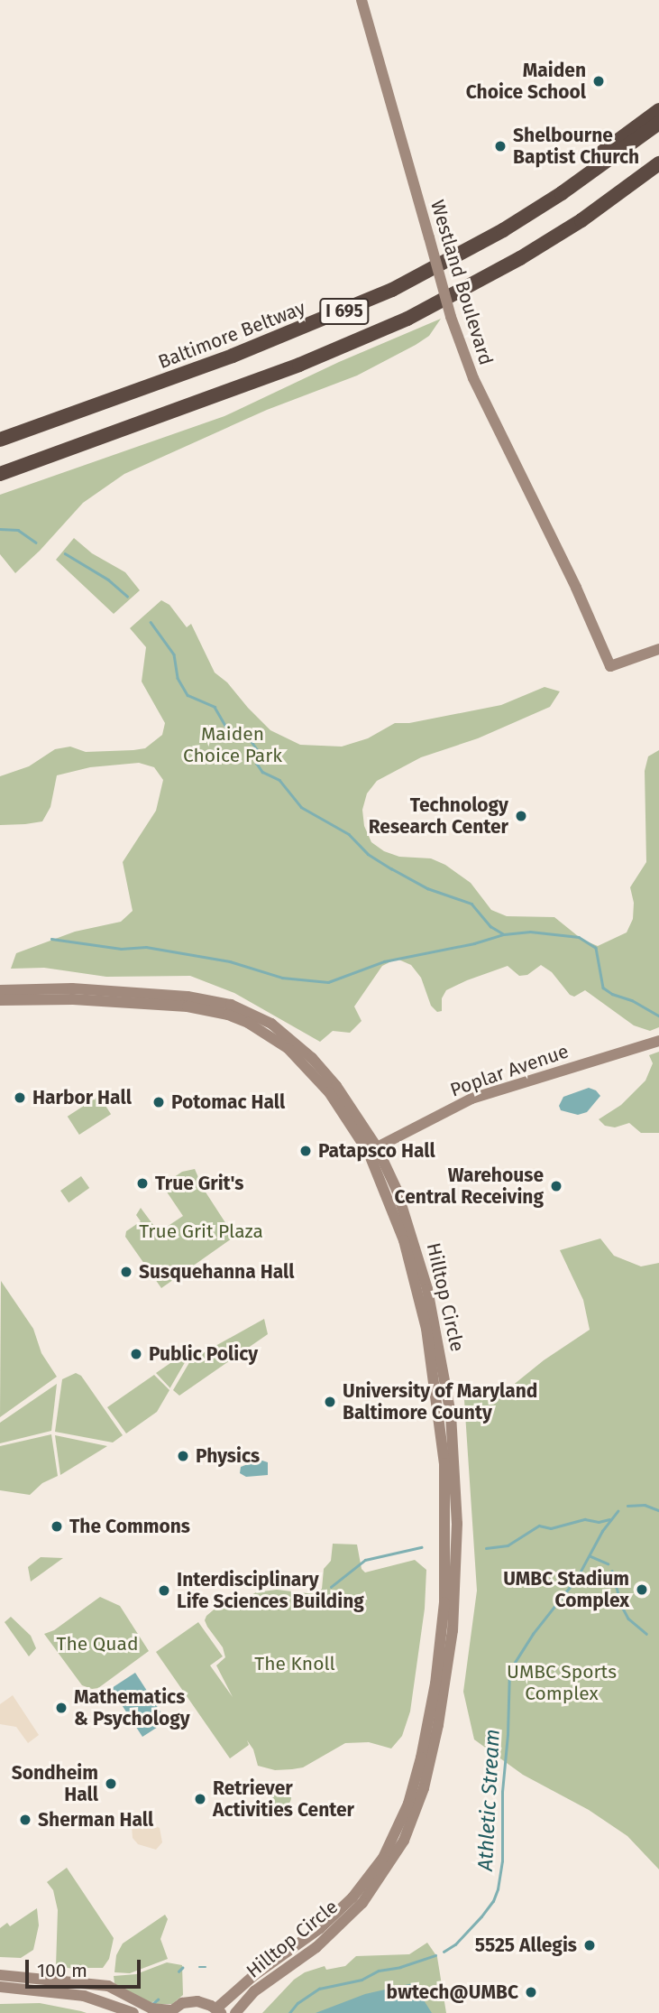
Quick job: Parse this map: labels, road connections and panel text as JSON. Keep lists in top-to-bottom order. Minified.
{"streets":{"highway":["I 695","Baltimore Beltway"],"street":["Westland Boulevard","Poplar Avenue","Hilltop Circle"]},"crossings":[["Poplar Avenue","Hilltop Circle"]],"water":["Athletic Stream"],"parks":["Maiden Choice Park","True Grit Plaza","The Quad","The Knoll","UMBC Sports Complex"],"places":["Maiden Choice School","Shelbourne Baptist Church","Technology Research Center","Harbor Hall","Potomac Hall","Patapsco Hall","True Grit's","Warehouse Central Receiving","Susquehanna Hall","Public Policy","University of Maryland Baltimore County","Physics","The Commons","UMBC Stadium Complex","Interdisciplinary Life Sciences Building","Mathematics & Psychology","Sondheim Hall","Retriever Activities Center","Sherman Hall","5525 Allegis","bwtech@UMBC"],"scale_bar":"100 m"}
